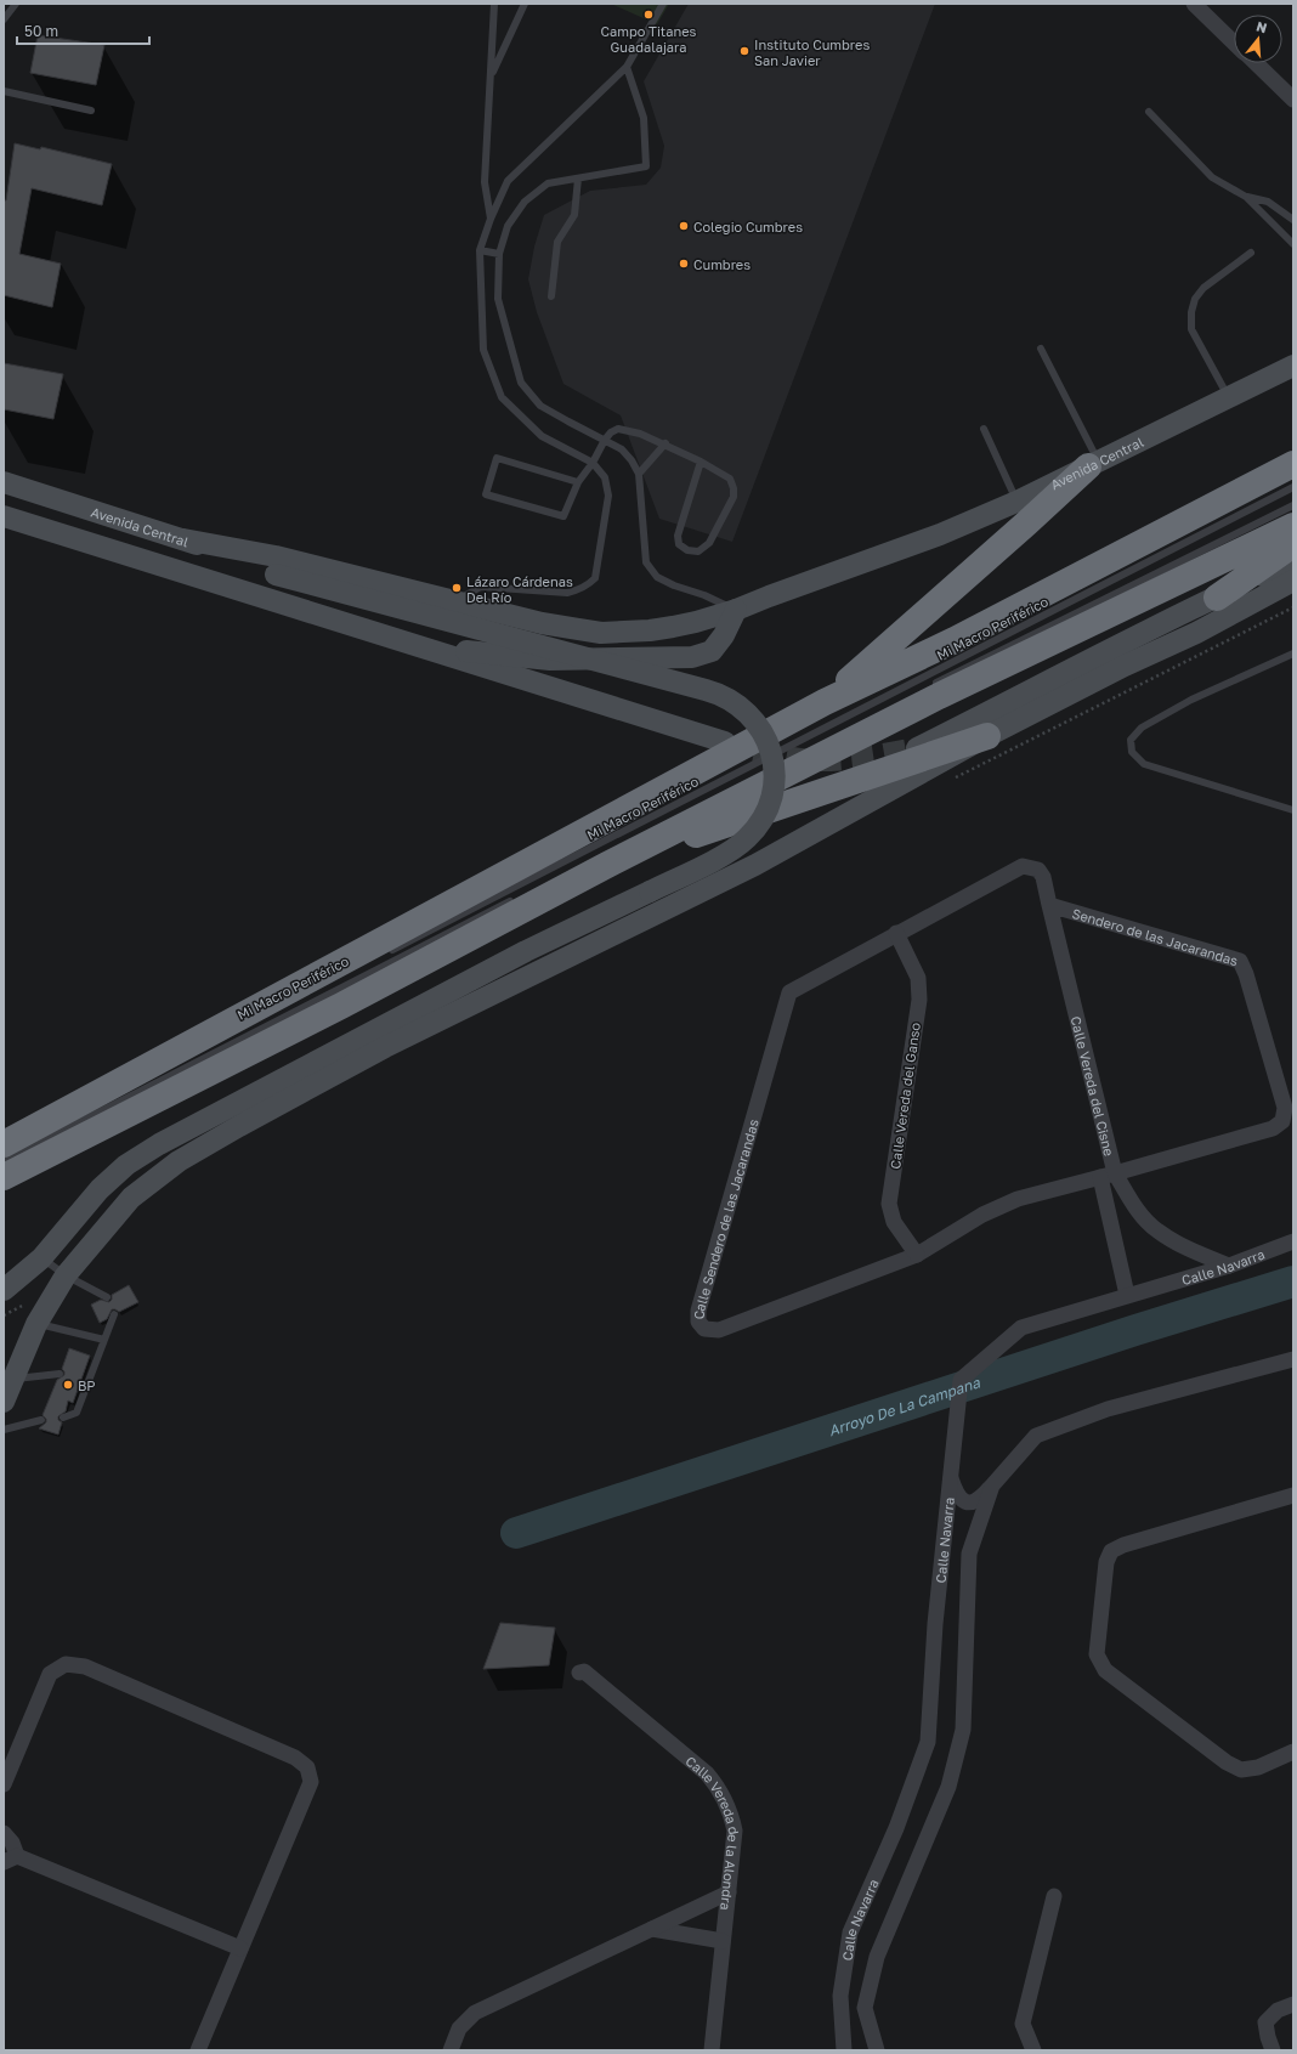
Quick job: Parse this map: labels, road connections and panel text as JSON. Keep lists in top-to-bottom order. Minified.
{"streets":{"main road":["Avenida Central"],"street":["Sendero de las Jacarandas","Calle Vereda del Cisne","Calle Vereda del Ganso","Calle Sendero de las Jacarandas","Calle Navarra","Calle Vereda de la Alondra"],"lane":["Mi Macro Periférico"]},"crossings":[["Sendero de las Jacarandas","Calle Vereda del Cisne"],["Sendero de las Jacarandas","Calle Sendero de las Jacarandas"],["Calle Vereda del Cisne","Calle Sendero de las Jacarandas"],["Calle Vereda del Cisne","Calle Navarra"],["Calle Vereda del Ganso","Calle Sendero de las Jacarandas"]],"water":["Arroyo De La Campana"],"places":["Campo Titanes Guadalajara","Instituto Cumbres San Javier","Colegio Cumbres","Cumbres","Lázaro Cárdenas Del Río","BP"],"scale_bar":"50 m","north":"top"}
